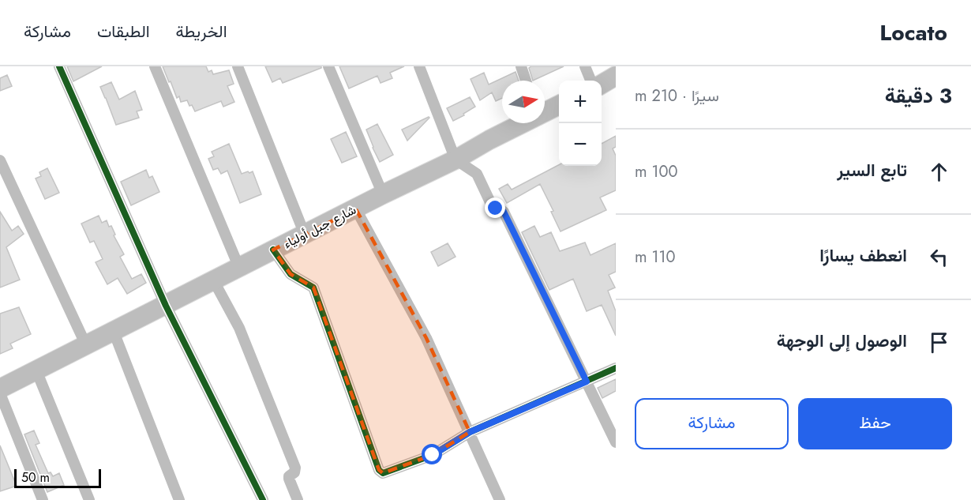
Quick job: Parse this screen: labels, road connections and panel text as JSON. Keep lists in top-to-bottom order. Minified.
{"streets":{"highway":["شارع جبل أولياء"]},"scale_bar":"50 m","north":"right","page":{"header":"Locato","nav":["الخريطة","الطبقات","مشاركة"],"heading":["3 دقيقة","سيرًا · 210 m"],"map_buttons":["+","−"],"list":[["تابع السير","100 m"],["انعطف يسارًا","110 m"],"الوصول إلى الوجهة"],"buttons":["حفظ","مشاركة"],"scale":"50 m"}}
